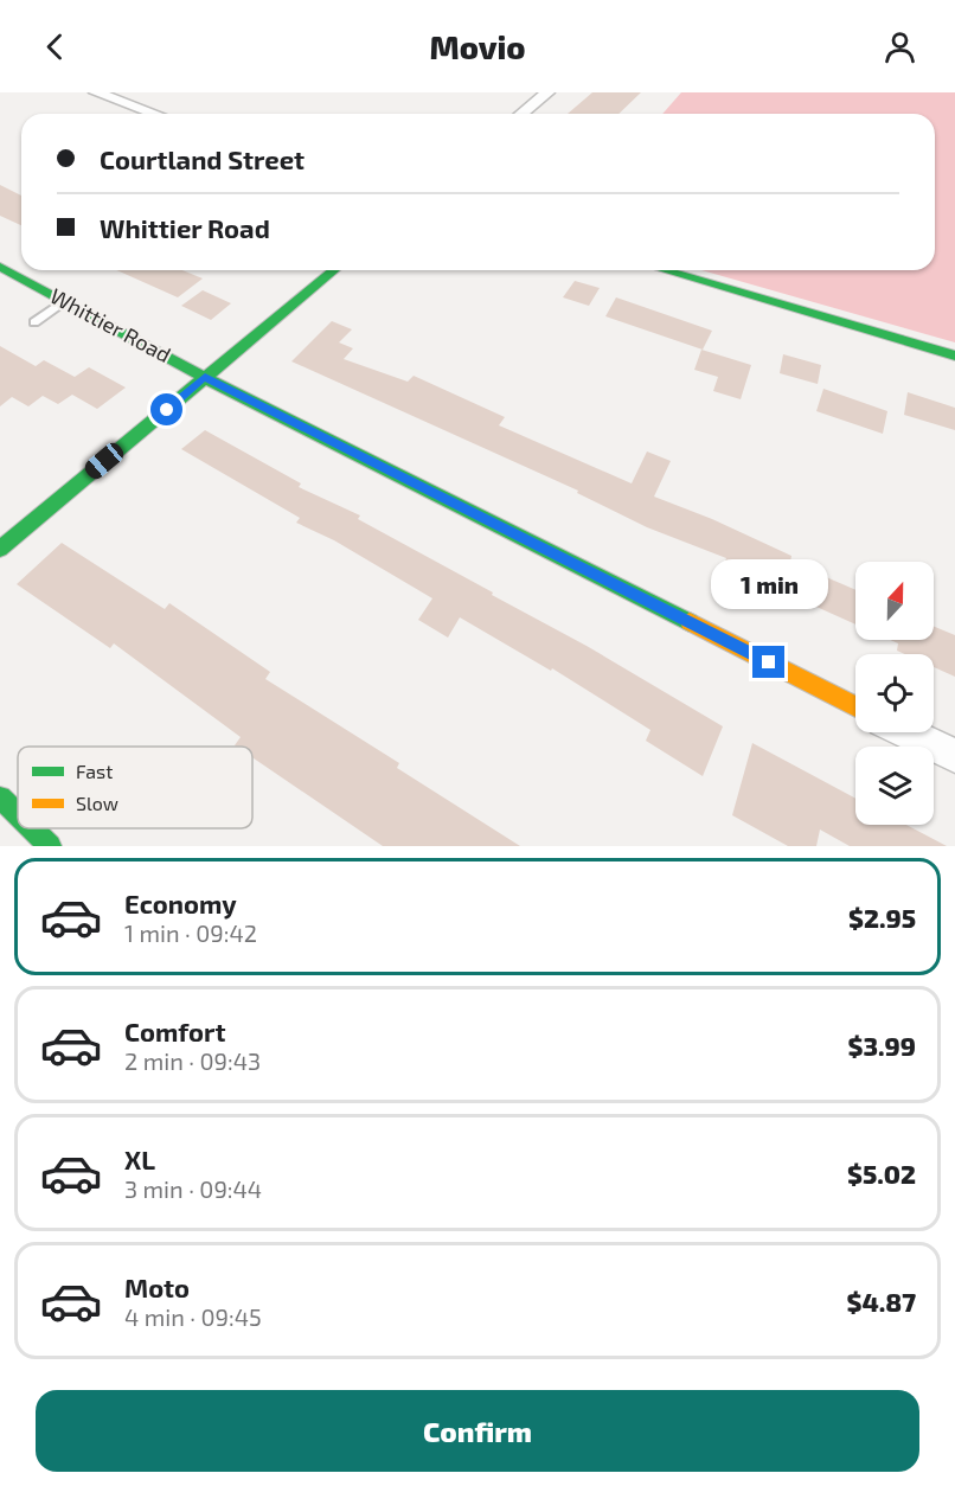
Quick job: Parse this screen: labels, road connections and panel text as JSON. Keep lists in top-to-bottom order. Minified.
{"streets":{"street":["Whittier Road"]},"legend":["Fast","Slow"],"north":"top","page":{"header":"Movio","banner":["Courtland Street","Whittier Road"],"bubble":"1 min","list":[{"name":"Economy","note":"1 min · 09:42","value":"$2.95"},{"name":"Comfort","note":"2 min · 09:43","value":"$3.99"},{"name":"XL","note":"3 min · 09:44","value":"$5.02"},{"name":"Moto","note":"4 min · 09:45","value":"$4.87"}],"buttons":"Confirm"}}
